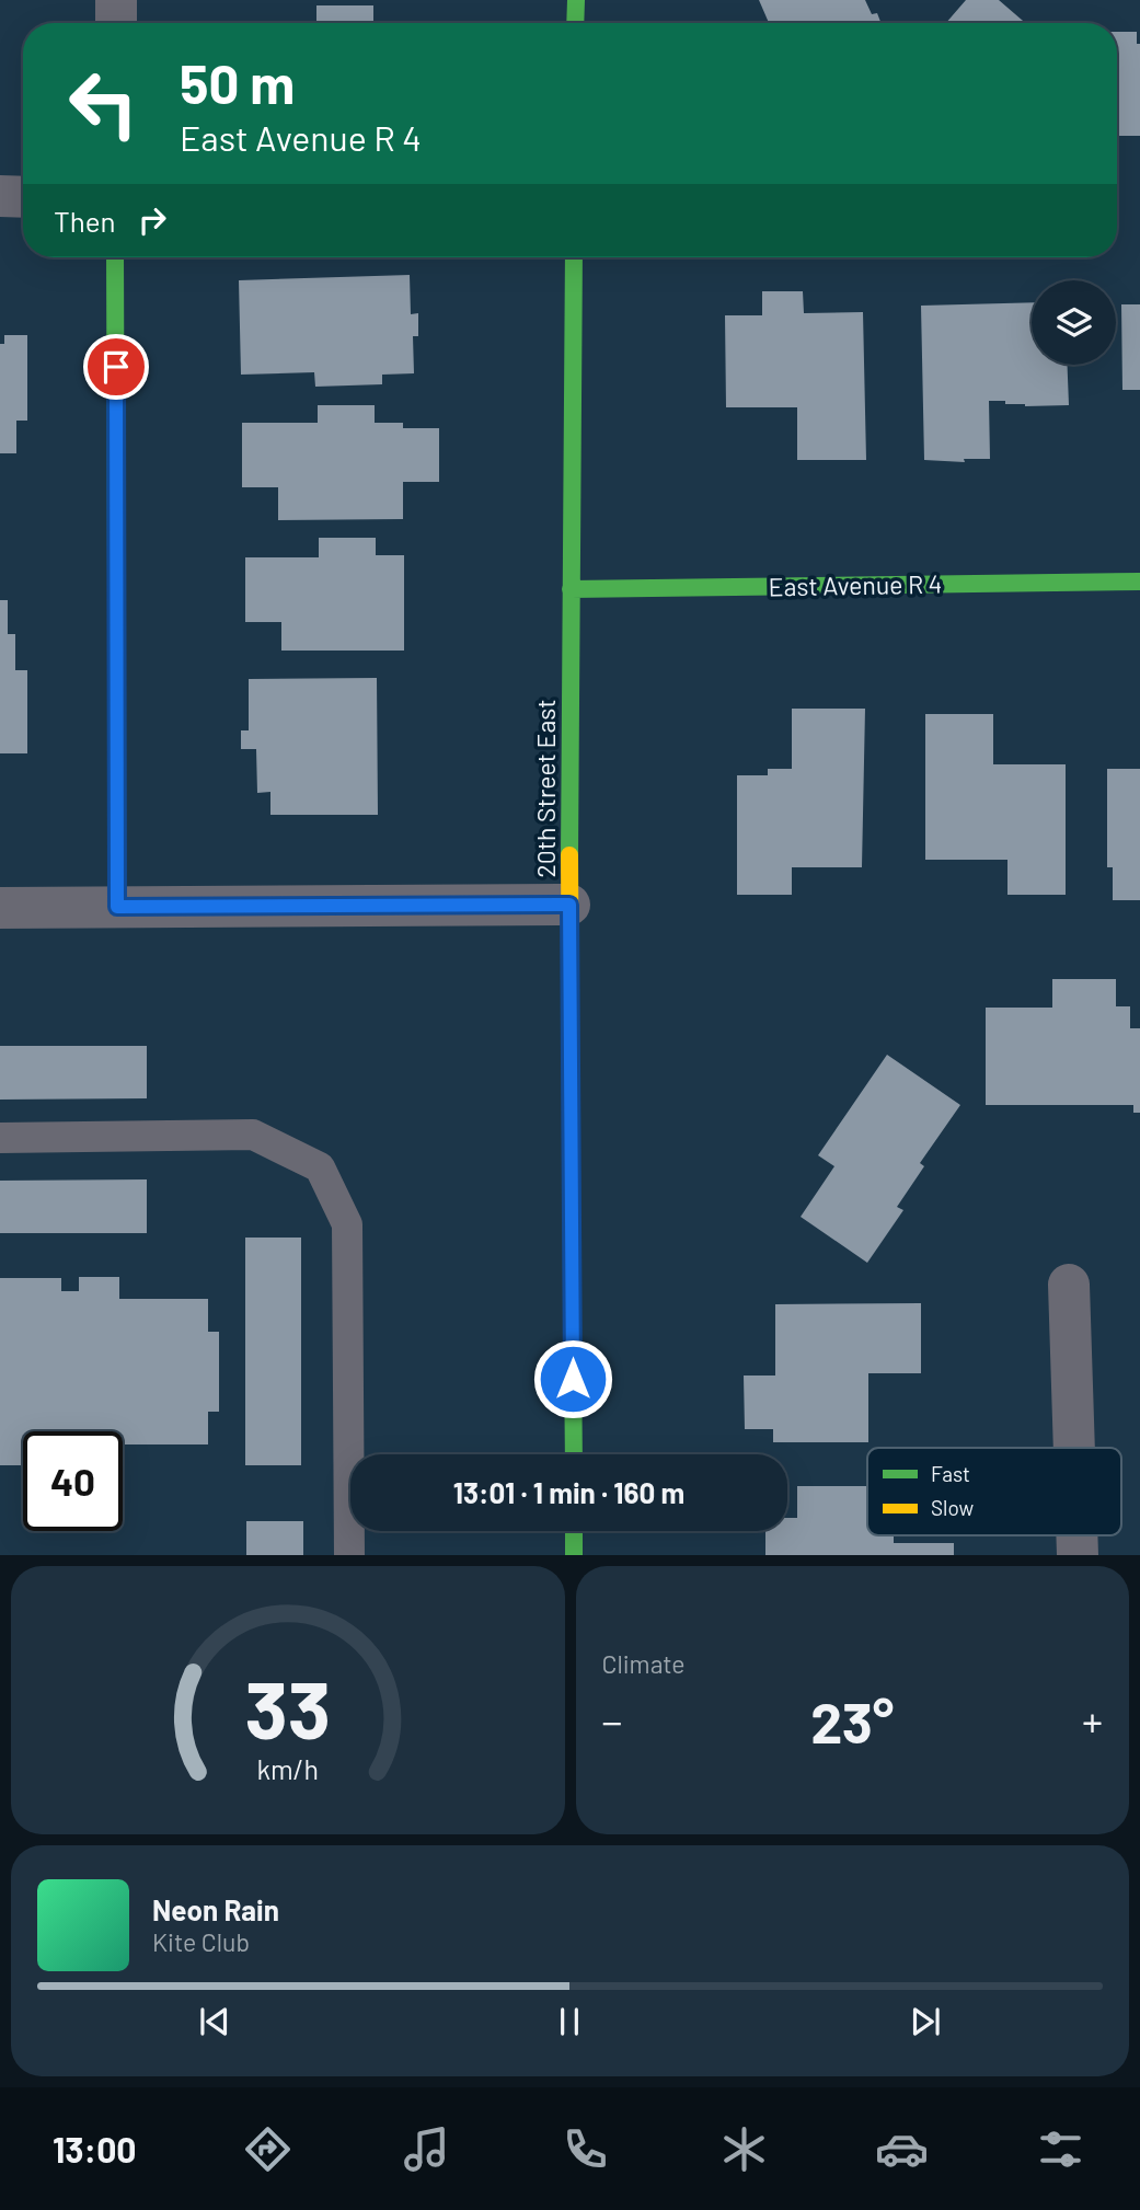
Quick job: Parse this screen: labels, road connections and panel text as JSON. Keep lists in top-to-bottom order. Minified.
{"streets":{"street":["East Avenue R 4","20th Street East"]},"crossings":[["East Avenue R 4","20th Street East"]],"legend":["Fast","Slow"],"page":{"turn":["50 m","East Avenue R 4"],"then":"Then","limit":"40","trip":"13:01 · 1 min · 160 m","tile":"Climate","heat":["−","23°","+"],"song":["Neon Rain","Kite Club"],"tabs":"13:00","gauge":["33","km/h"]}}
